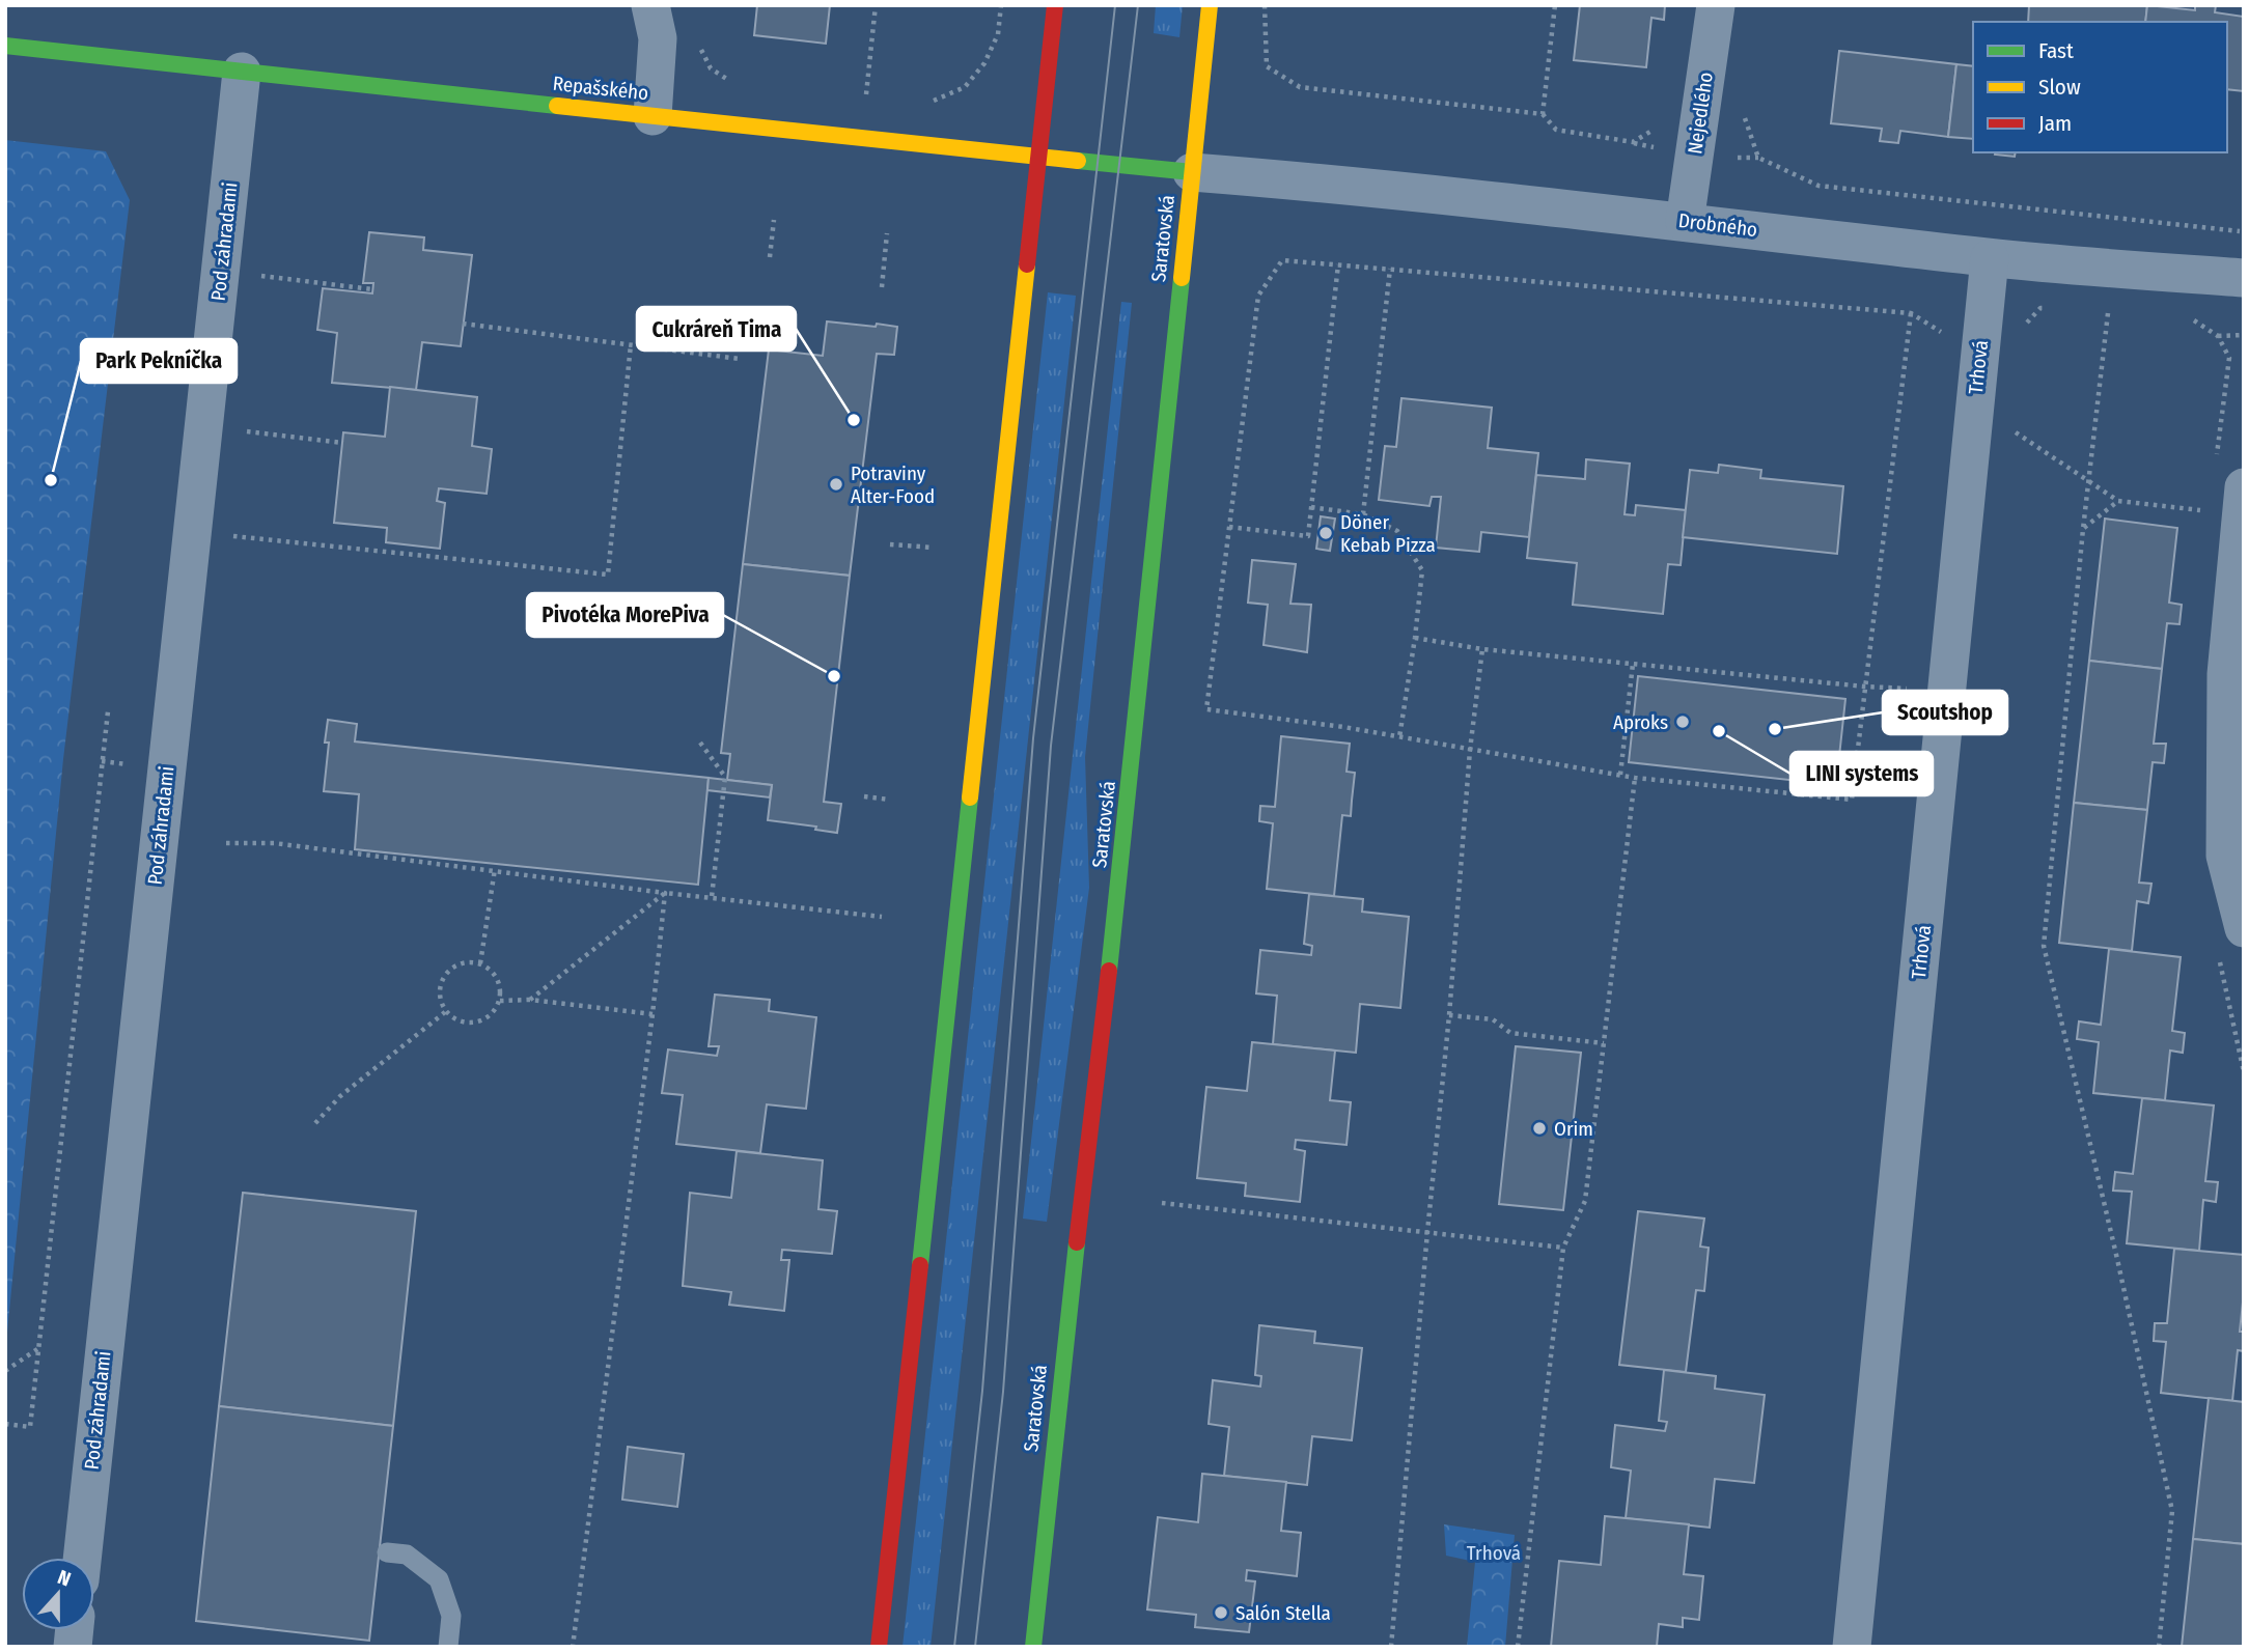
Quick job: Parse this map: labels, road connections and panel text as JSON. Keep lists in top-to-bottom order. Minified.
{"streets":{"main road":["Repašského","Saratovská"],"street":["Nejedlého","Drobného","Pod záhradami","Trhová"]},"crossings":[["Repašského","Drobného"],["Repašského","Saratovská"],["Repašského","Pod záhradami"],["Nejedlého","Drobného"],["Drobného","Saratovská"],["Drobného","Trhová"]],"parks":["Trhová"],"places":["Cukráreň Tima","Park Pekníčka","Potraviny Alter-Food","Döner Kebab Pizza","Pivotéka MorePiva","Aproks","Scoutshop","LINI systems","Orim","Salón Stella"],"legend":["Fast","Slow","Jam"],"north":"top"}
